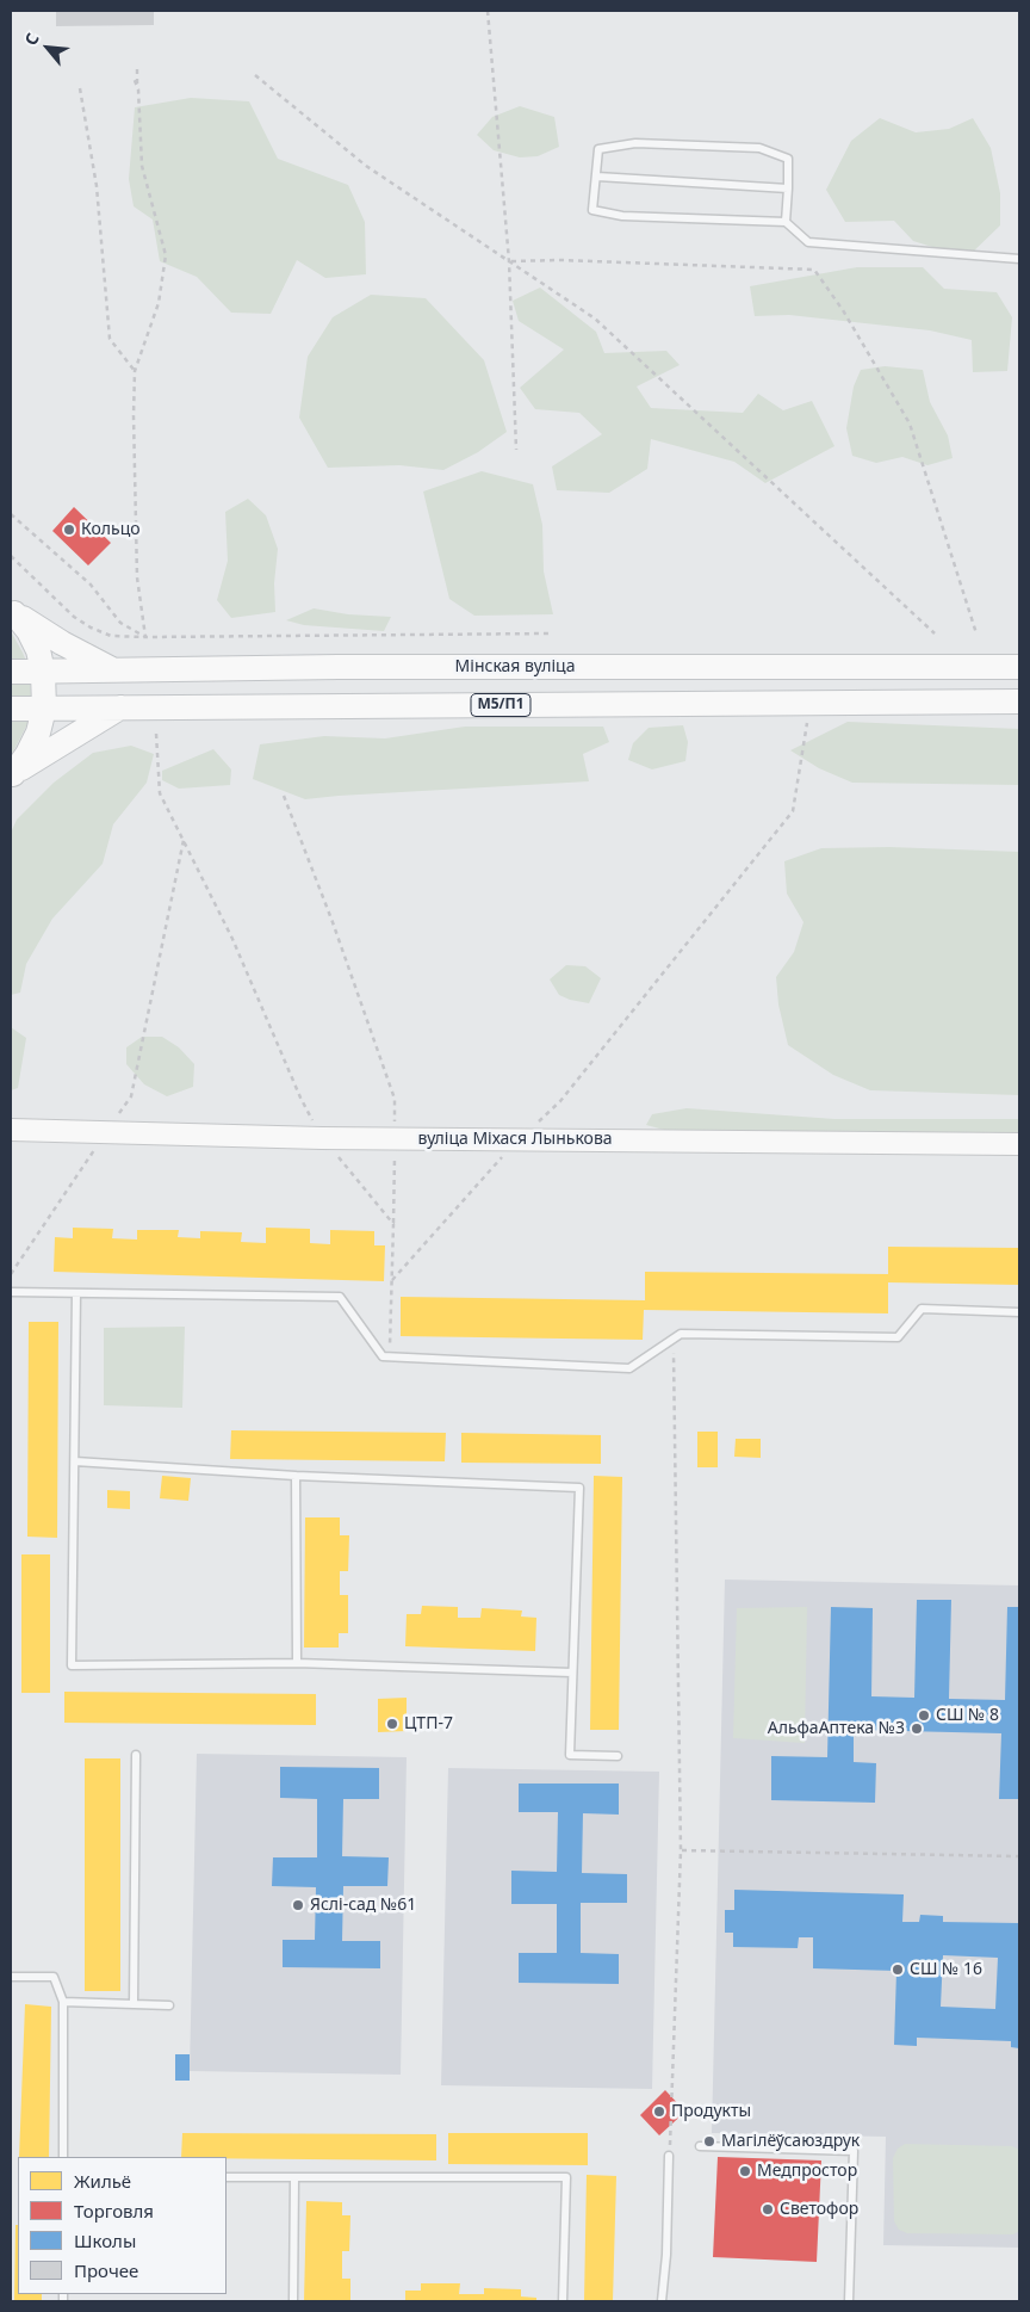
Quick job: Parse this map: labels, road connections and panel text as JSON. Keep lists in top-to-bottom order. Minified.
{"streets":{"main road":["Мінская вуліца","М5/П1"],"street":["вуліца Міхася Лынькова"]},"places":["Кольцо","СШ № 8","ЦТП-7","АльфаАптека №3","Яслі-сад №61","СШ № 16","Продукты","Магілёўсаюздрук","Медпростор","Светофор"],"legend":["Жильё","Торговля","Школы","Прочее"],"north":"top left"}
